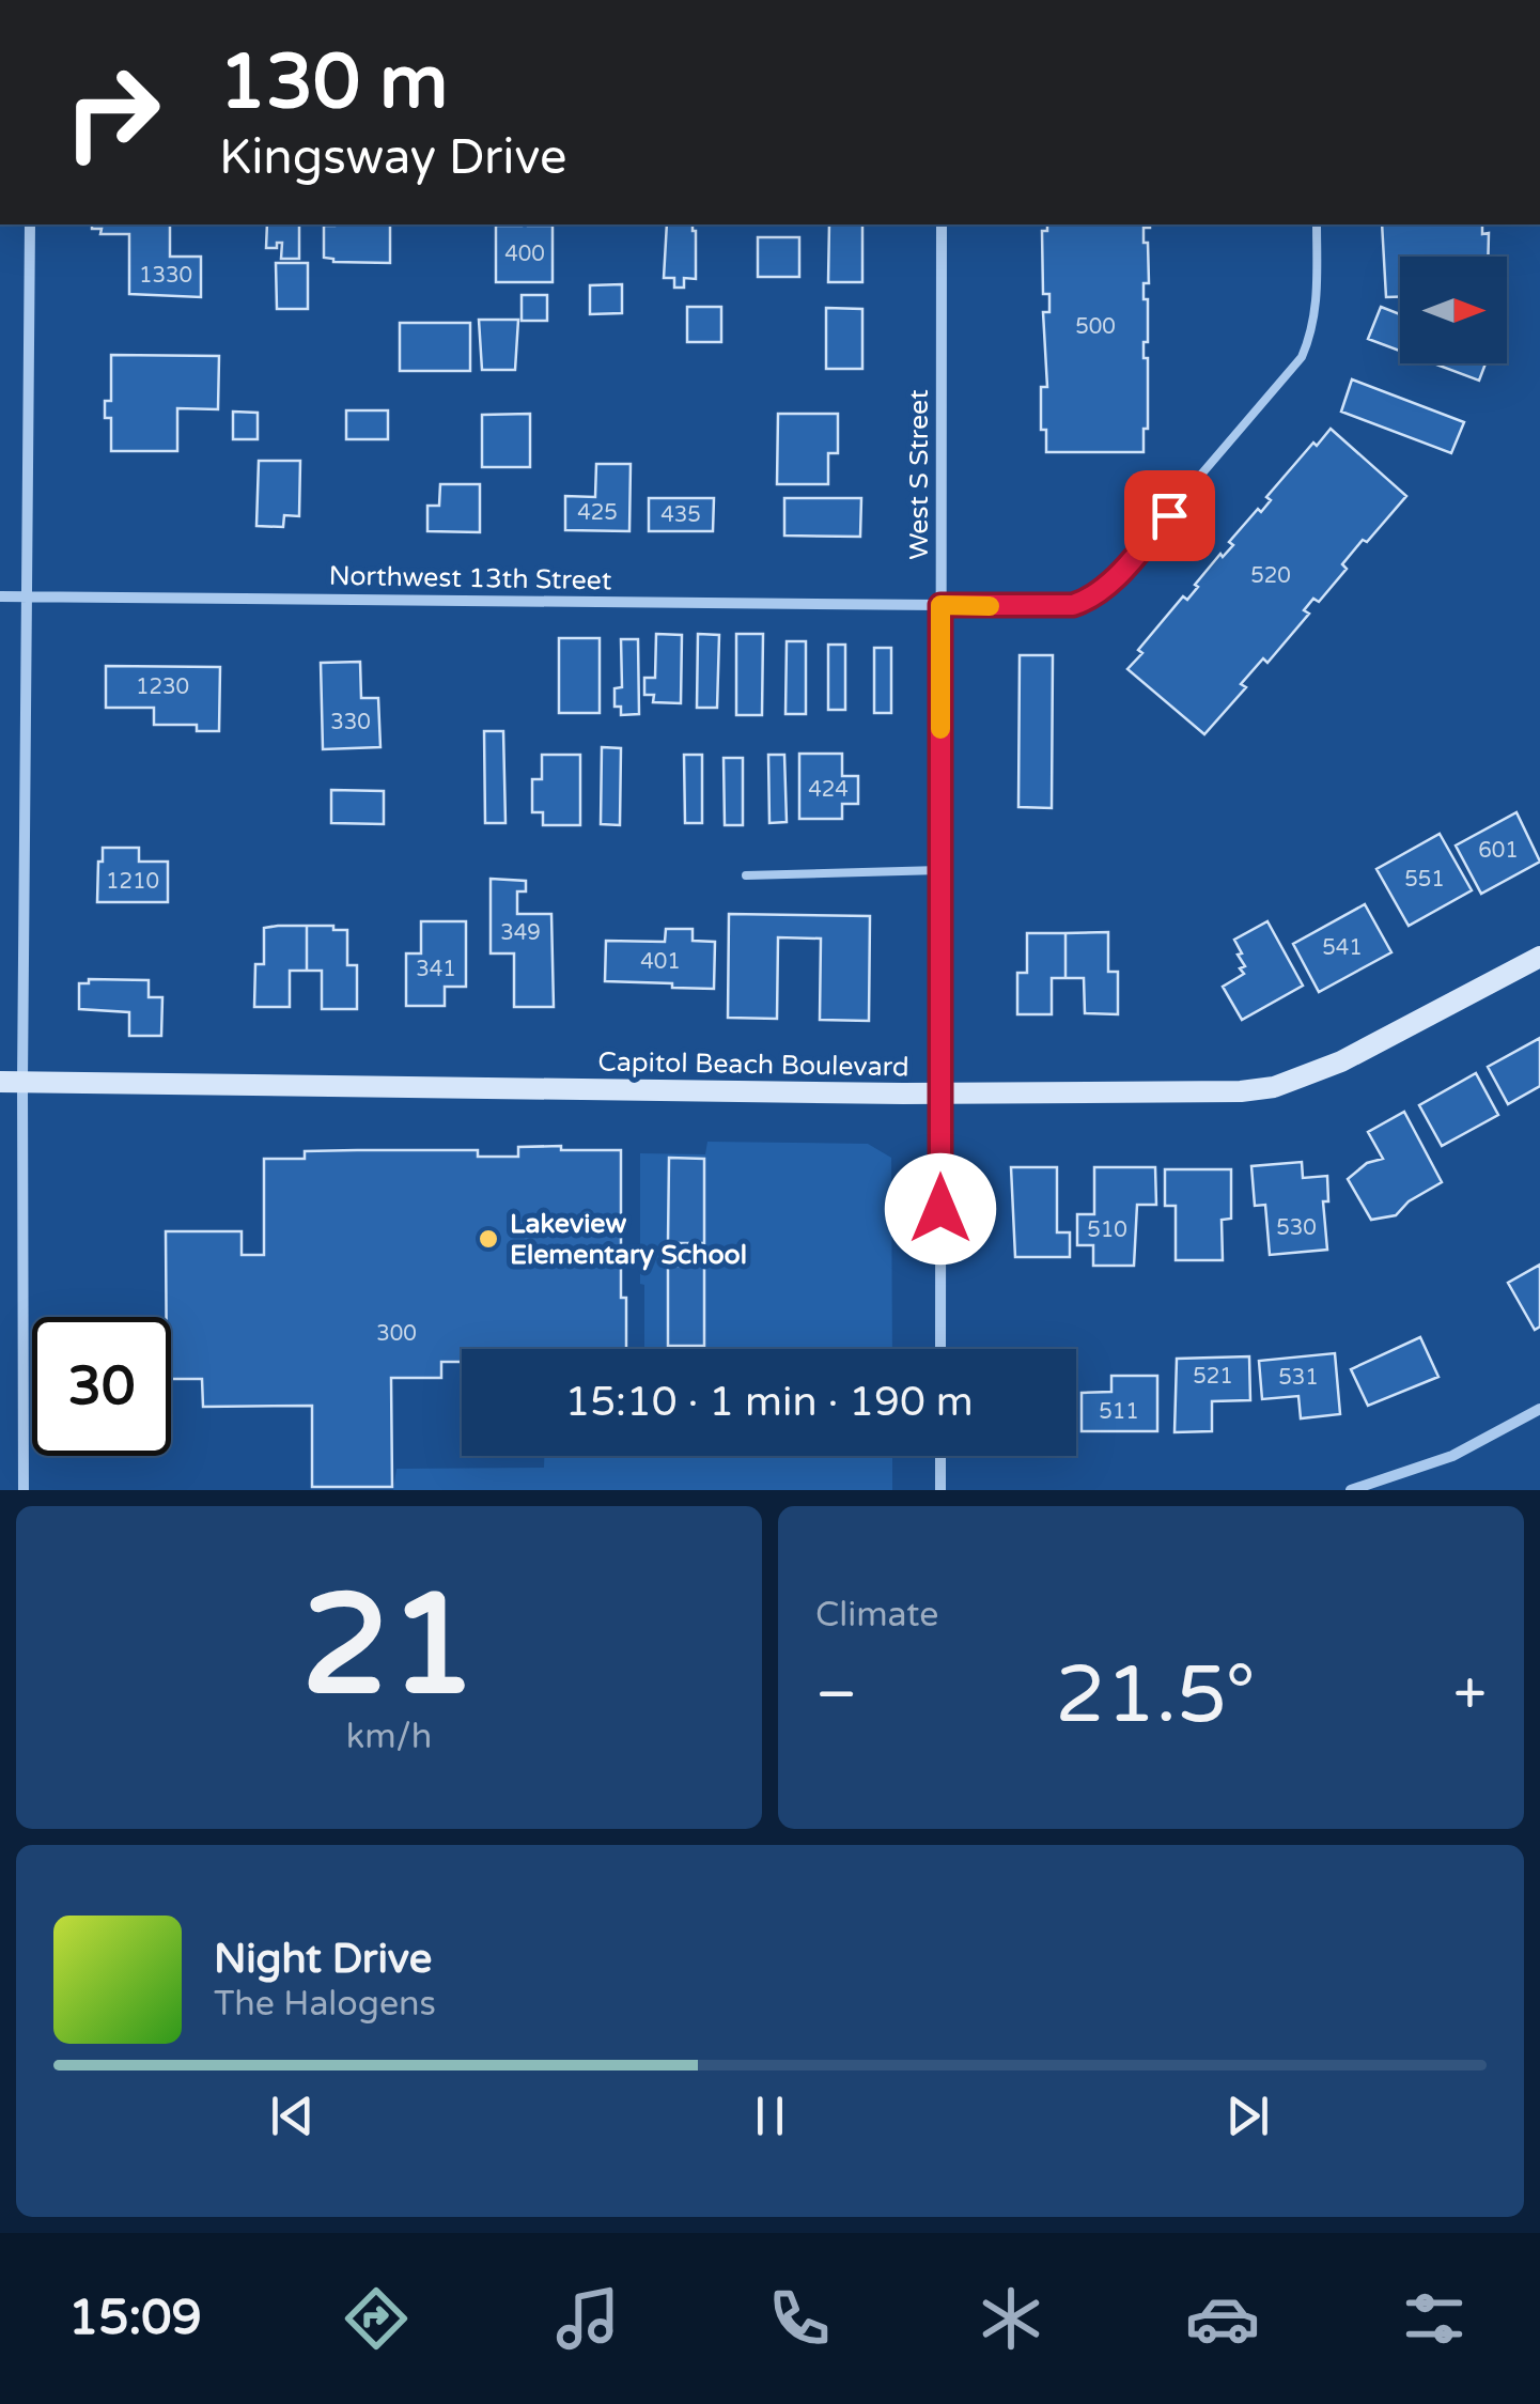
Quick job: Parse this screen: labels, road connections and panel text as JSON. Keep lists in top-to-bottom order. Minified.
{"streets":{"street":["West S Street","Northwest 13th Street","Capitol Beach Boulevard"]},"crossings":[["West S Street","Northwest 13th Street"],["West S Street","Capitol Beach Boulevard"]],"places":["Lakeview Elementary School"],"house_numbers":["400","1330","500","425","435","520","1230","330","424","601","551","1210","349","541","401","341","530","510","300","521","531","511"],"north":"right","page":{"turn":["130 m","Kingsway Drive"],"limit":"30","trip":"15:10 · 1 min · 190 m","tile":[["21","km/h"],"Climate"],"heat":["−","21.5°","+"],"song":["Night Drive","The Halogens"],"tabs":"15:09"}}
